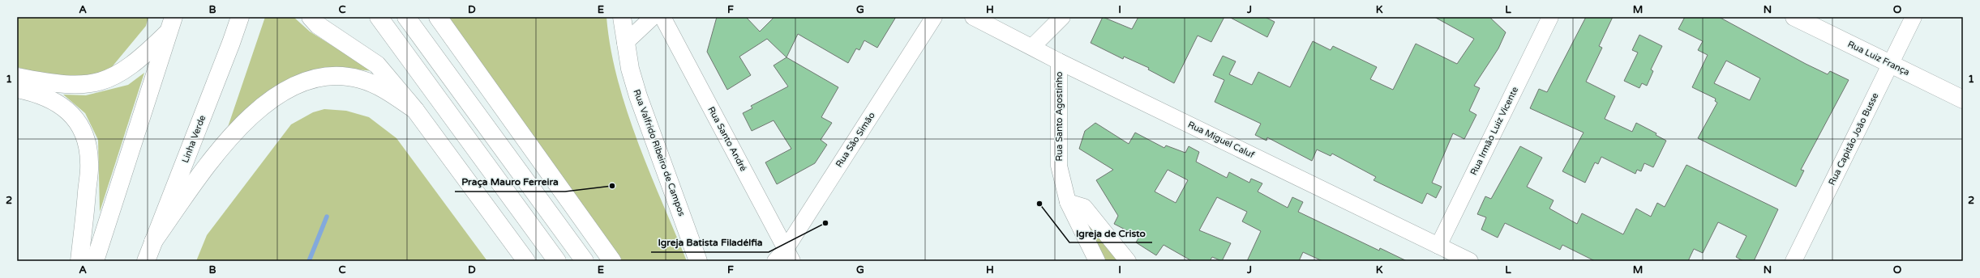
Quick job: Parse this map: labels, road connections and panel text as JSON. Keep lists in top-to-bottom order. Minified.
{"streets":{"main road":["Rua Luiz França","Linha Verde","Rua Valfrido Ribeiro de Campos"],"street":["Rua Santo Agostinho","Rua Irmão Luiz Vicente","Rua Santo André","Rua Capitão João Busse","Rua São Simão","Rua Miguel Caluf"]},"crossings":[["Rua Luiz França","Rua Capitão João Busse"],["Rua Santo Agostinho","Rua Miguel Caluf"],["Rua Irmão Luiz Vicente","Rua Miguel Caluf"],["Rua Santo André","Rua São Simão"]],"places":["Praça Mauro Ferreira","Igreja de Cristo","Igreja Batista Filadélfia"],"grid":{"columns":["A","B","C","D","E","F","G","H","I","J","K","L","M","N","O"],"rows":["1","2"]}}
